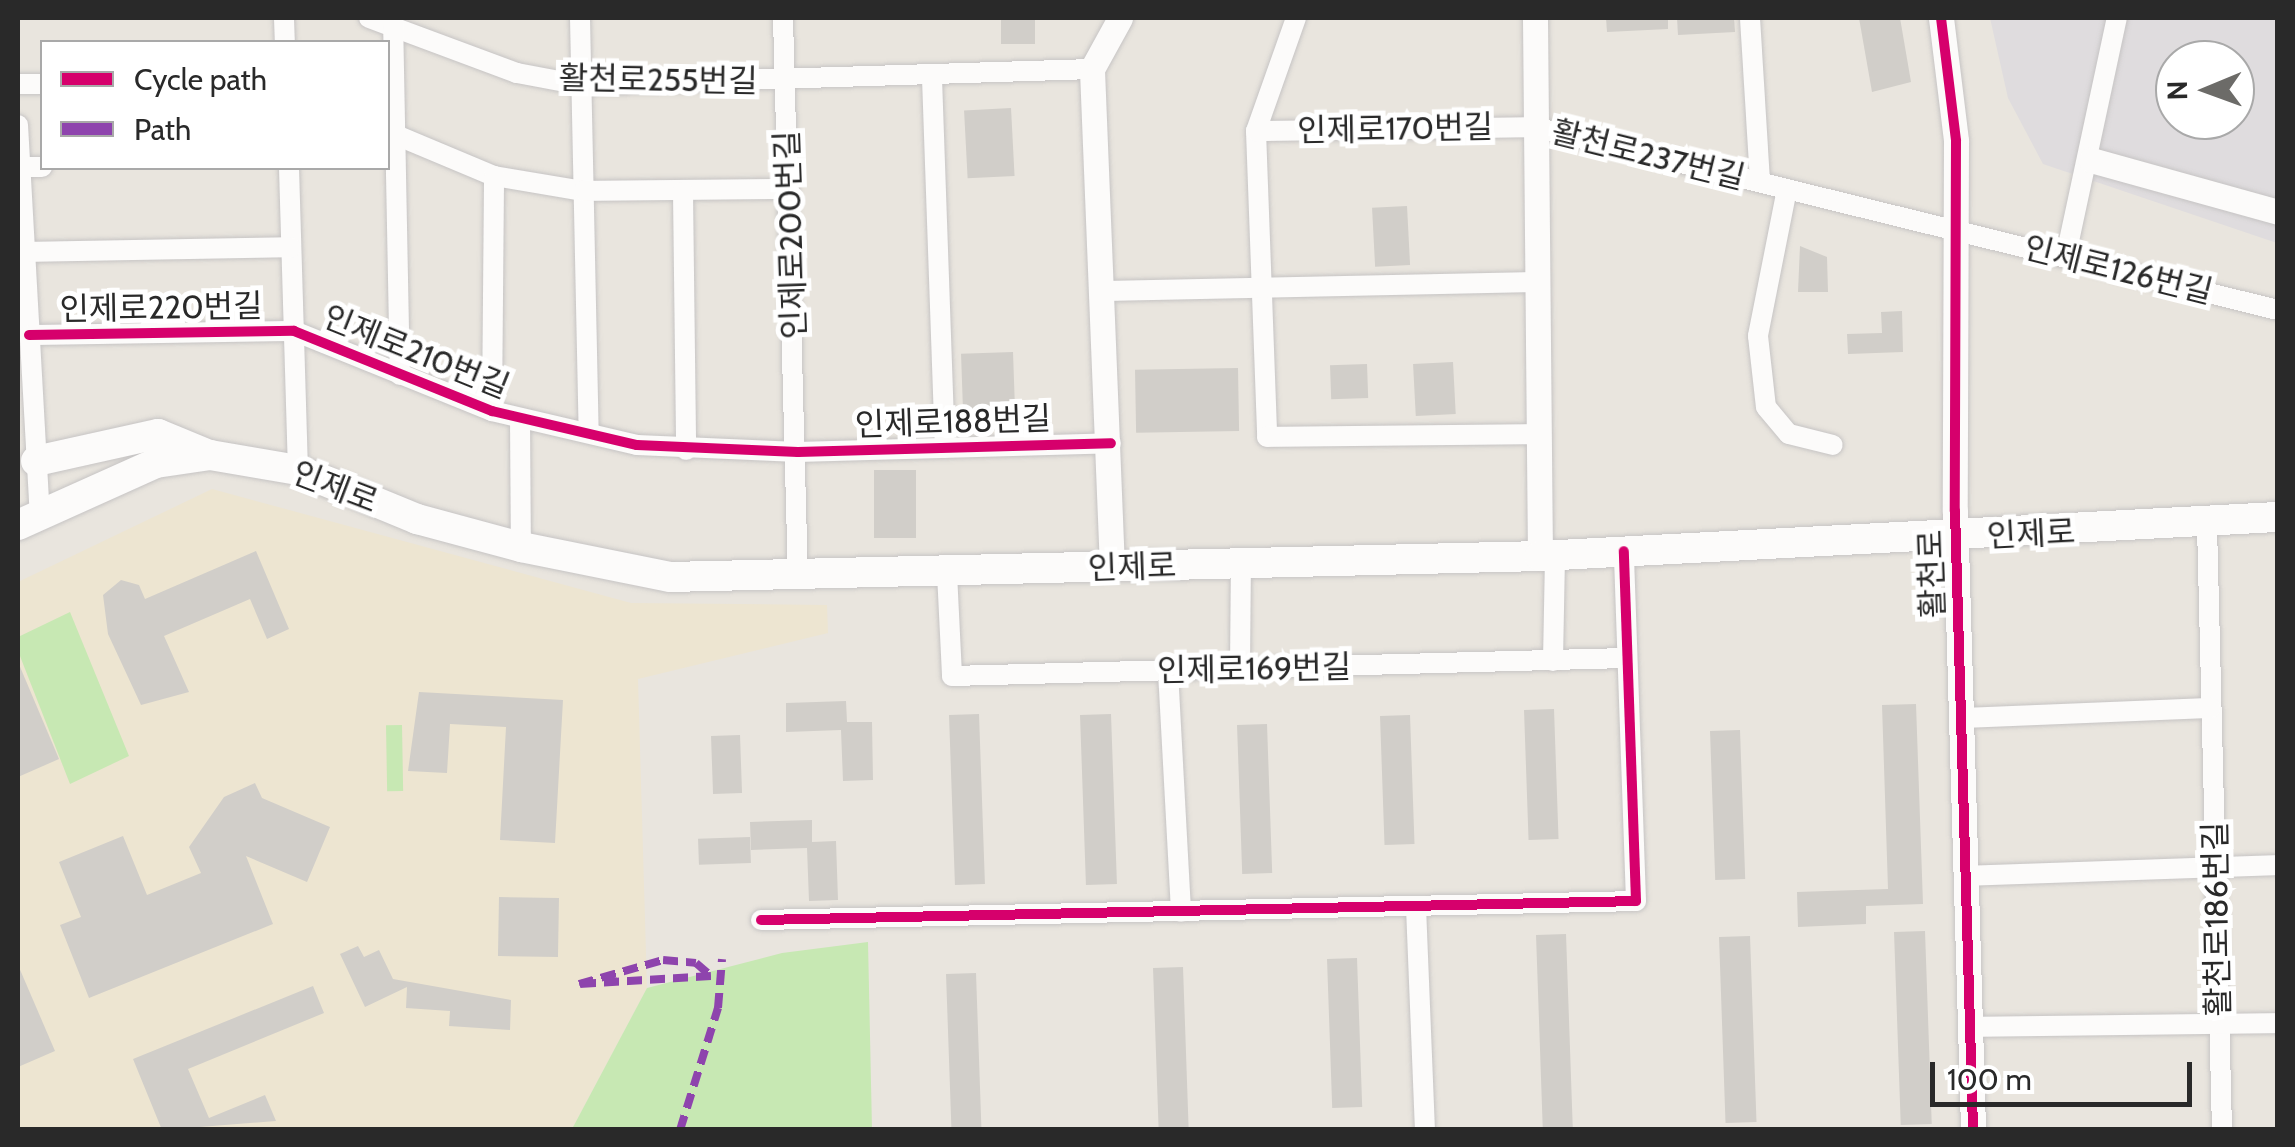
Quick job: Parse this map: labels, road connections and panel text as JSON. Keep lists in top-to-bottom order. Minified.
{"streets":{"main road":["인제로"],"street":["활천로255번길","인제로170번길","활천로237번길","인제로200번길","인제로126번길","인제로220번길","인제로210번길","인제로188번길","활천로","인제로169번길","활천로186번길"]},"crossings":[["활천로255번길","인제로200번길"],["인제로170번길","활천로237번길"],["인제로170번길","인제로"],["활천로237번길","인제로126번길"],["활천로237번길","활천로"],["인제로200번길","인제로188번길"],["인제로200번길","인제로"],["인제로126번길","활천로"],["인제로220번길","인제로210번길"],["인제로220번길","인제로"],["인제로210번길","인제로"],["인제로","활천로"],["인제로","인제로169번길"],["인제로","활천로186번길"]],"legend":["Cycle path","Path"],"scale_bar":"100 m","north":"left"}
